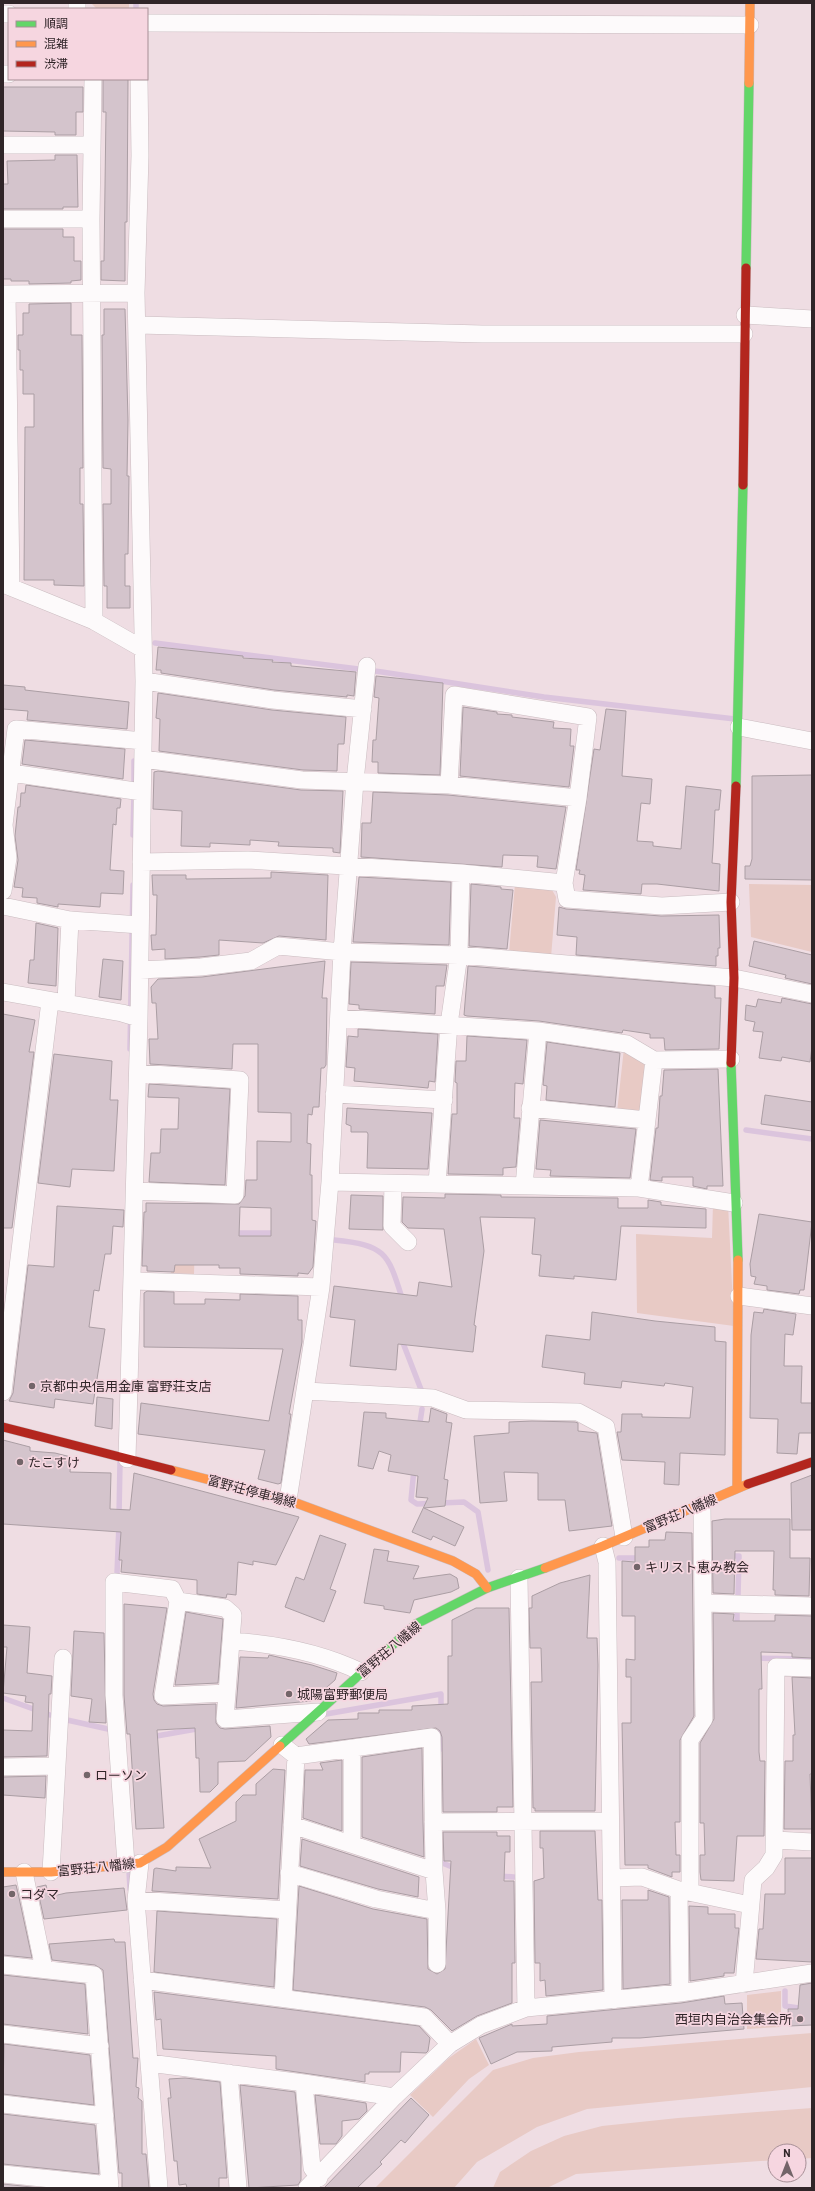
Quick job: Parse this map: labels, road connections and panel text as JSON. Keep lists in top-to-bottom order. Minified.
{"streets":{"street":["富野荘停車場線","富野荘八幡線"]},"crossings":[["富野荘停車場線","富野荘八幡線"]],"places":["京都中央信用金庫 富野荘支店","たこすけ","キリスト恵み教会","城陽富野郵便局","ローソン","コダマ","西垣内自治会集会所"],"legend":["順調","混雑","渋滞"],"north":"top"}
